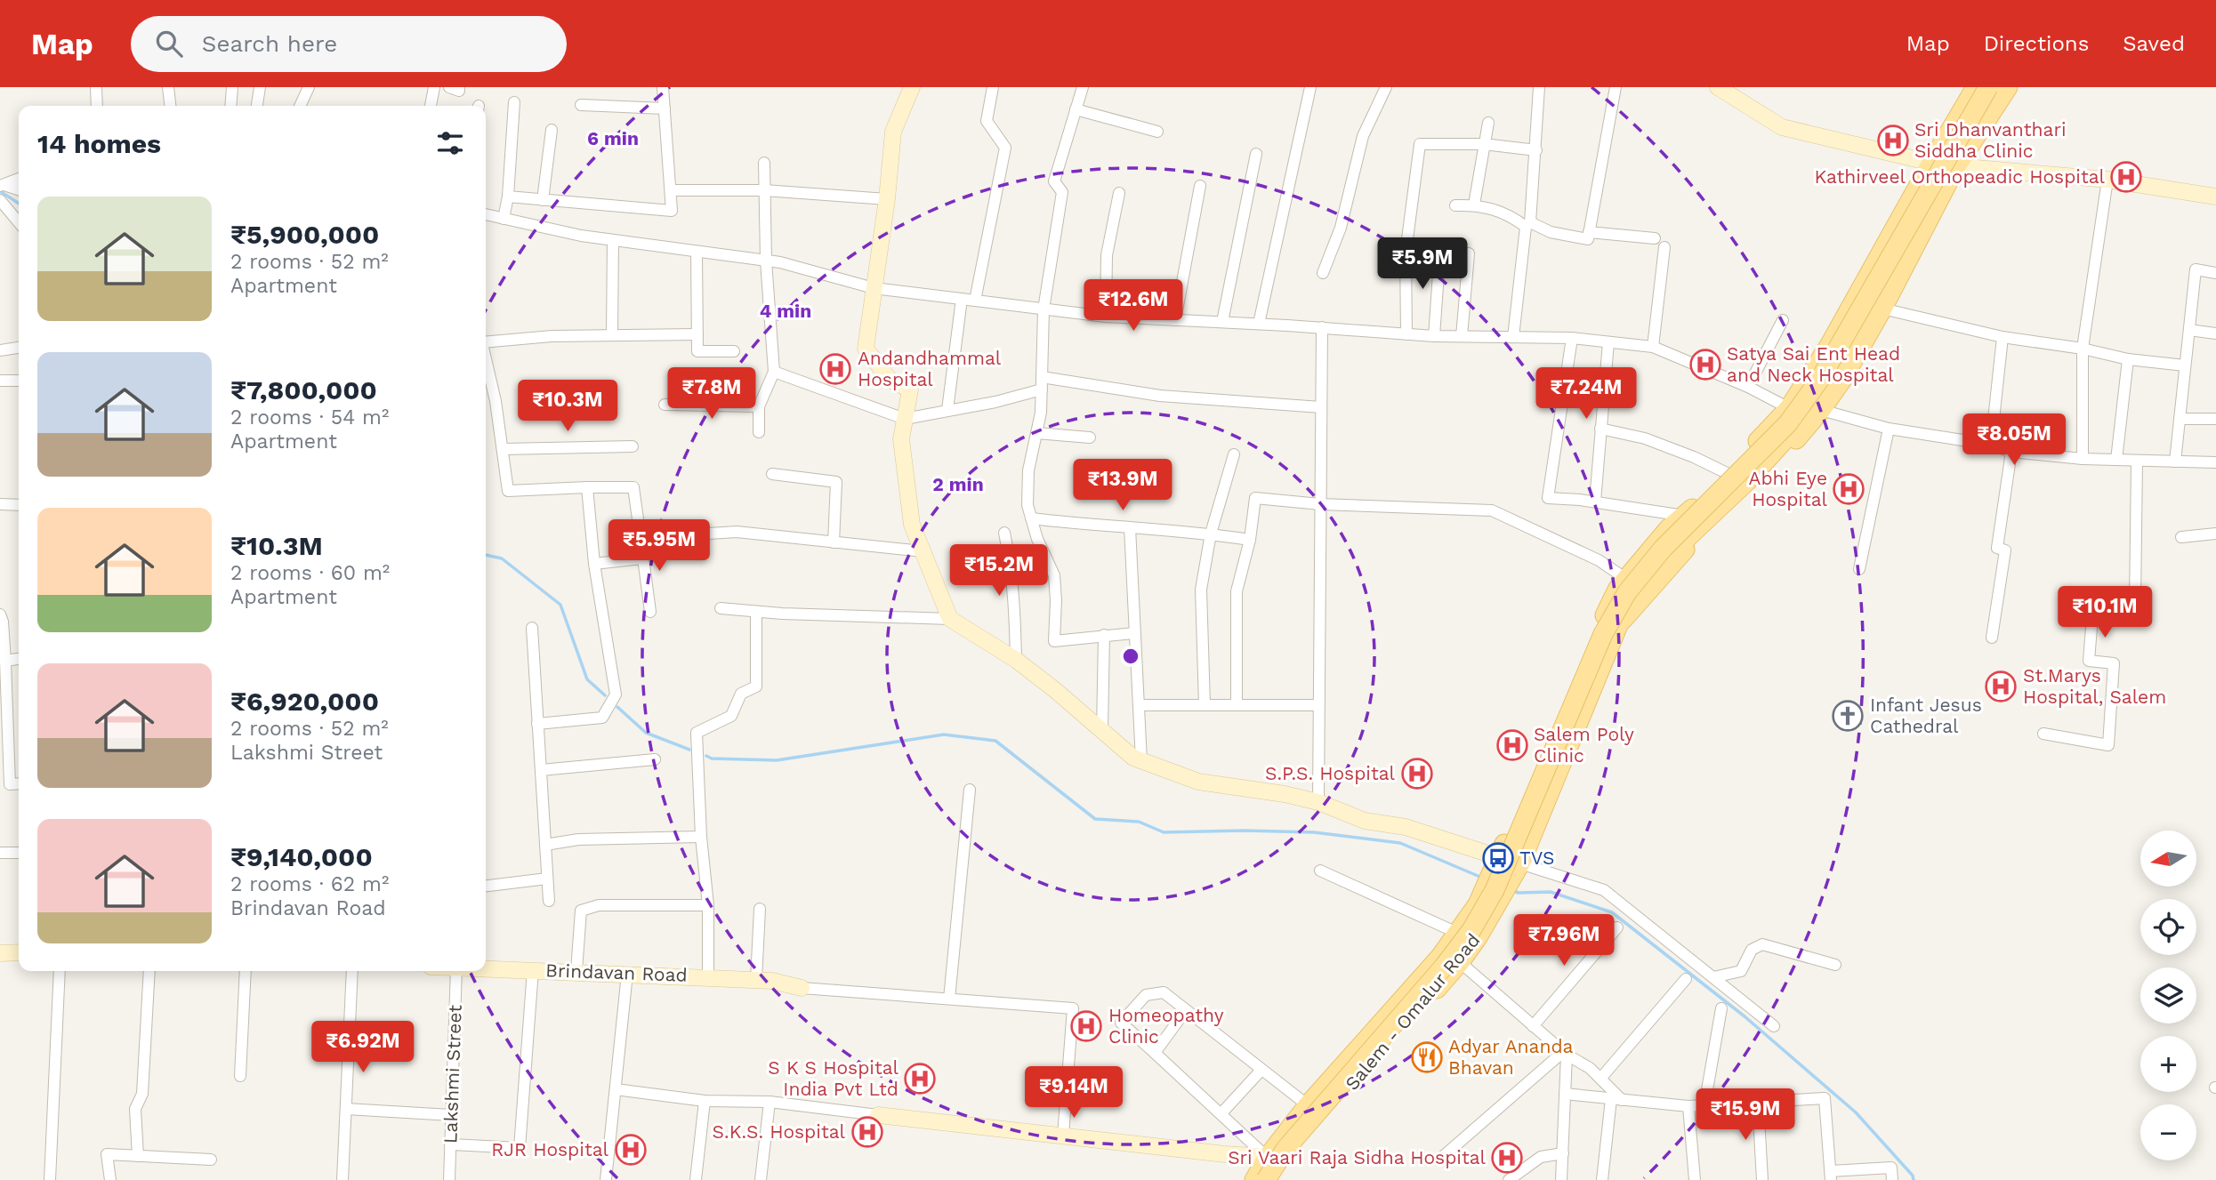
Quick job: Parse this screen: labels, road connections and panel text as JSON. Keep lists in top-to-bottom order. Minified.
{"streets":{"main road":["Salem - Omalur Road"],"street":["Brindavan Road","Lakshmi Street"]},"places":{"hospital":["Sri Dhanvanthari Siddha Clinic","Kathirveel Orthopeadic Hospital","Satya Sai Ent Head and Neck Hospital","Andandhammal Hospital","Abhi Eye Hospital","St.Marys Hospital, Salem","Salem Poly Clinic","S.P.S. Hospital","Homeopathy Clinic","S K S Hospital India Pvt Ltd","S.K.S. Hospital","RJR Hospital","Sri Vaari Raja Sidha Hospital"],"church":["Infant Jesus Cathedral"],"bus stop":["TVS"],"restaurant":["Adyar Ananda Bhavan"]},"north":"left","page":{"header":"Map","search":"Search here","nav":["Map","Directions","Saved"],"heading":"14 homes","list":[{"name":"₹5,900,000","note":"2 rooms · 52 m² · Apartment"},{"name":"₹7,800,000","note":"2 rooms · 54 m² · Apartment"},{"name":"₹10.3M","note":"2 rooms · 60 m² · Apartment"},{"name":"₹6,920,000","note":"2 rooms · 52 m² · Lakshmi Street"},{"name":"₹9,140,000","note":"2 rooms · 62 m² · Brindavan Road"}],"price":["₹5.9M","₹12.6M","₹7.8M","₹7.24M","₹10.3M","₹8.05M","₹13.9M","₹5.95M","₹15.2M","₹10.1M","₹7.96M","₹6.92M","₹9.14M","₹15.9M"],"map_buttons":["+","−"]},"rings":["6 min","4 min","2 min"]}
